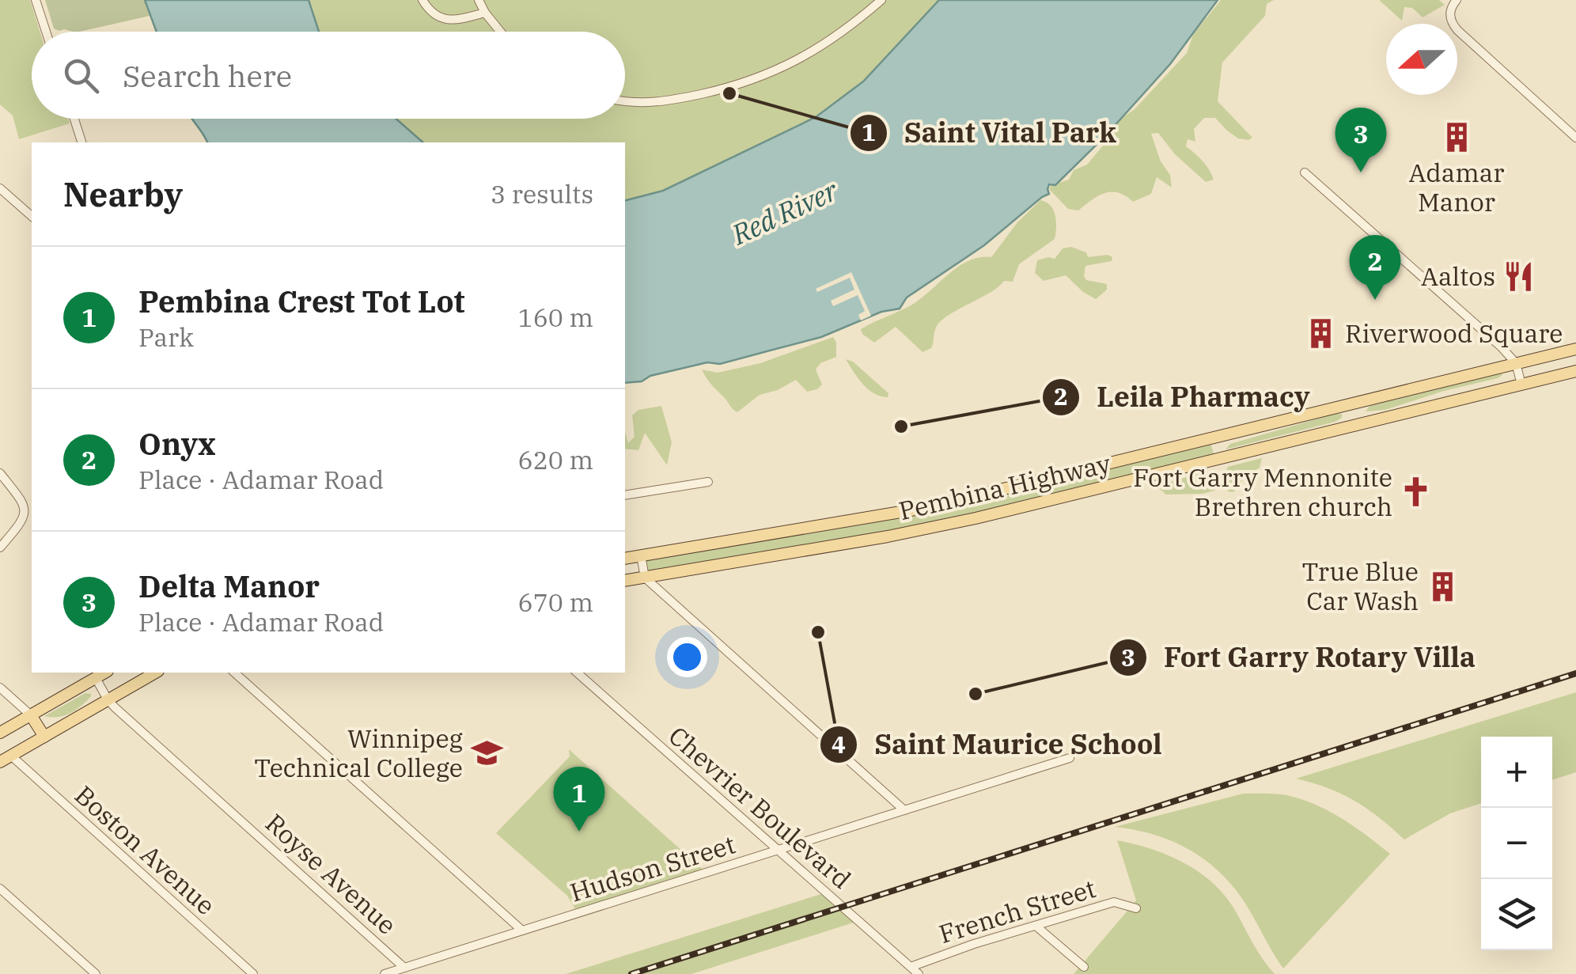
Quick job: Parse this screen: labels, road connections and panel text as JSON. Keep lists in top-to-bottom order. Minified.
{"streets":{"main road":["Pembina Highway"],"street":["Chevrier Boulevard","Boston Avenue","Hudson Street","Royse Avenue","French Street"]},"crossings":[["Chevrier Boulevard","Hudson Street"],["Chevrier Boulevard","French Street"],["Hudson Street","Royse Avenue"]],"water":["Red River"],"places":{"other":["Saint Vital Park","Leila Pharmacy","Saint Maurice School","Fort Garry Rotary Villa"],"building":["Adamar Manor","Riverwood Square","True Blue Car Wash"],"restaurant":["Aaltos"],"church":["Fort Garry Mennonite Brethren church"],"school or university":["Winnipeg Technical College"]},"north":"left","page":{"search":"Search here","pins":["3","2","1"],"heading":["Nearby","3 results"],"list":[{"mark":"1","name":"Pembina Crest Tot Lot","note":"Park","value":"160 m"},{"mark":"2","name":"Onyx","note":"Place · Adamar Road","value":"620 m"},{"mark":"3","name":"Delta Manor","note":"Place · Adamar Road","value":"670 m"}],"map_buttons":["+","−"]}}
